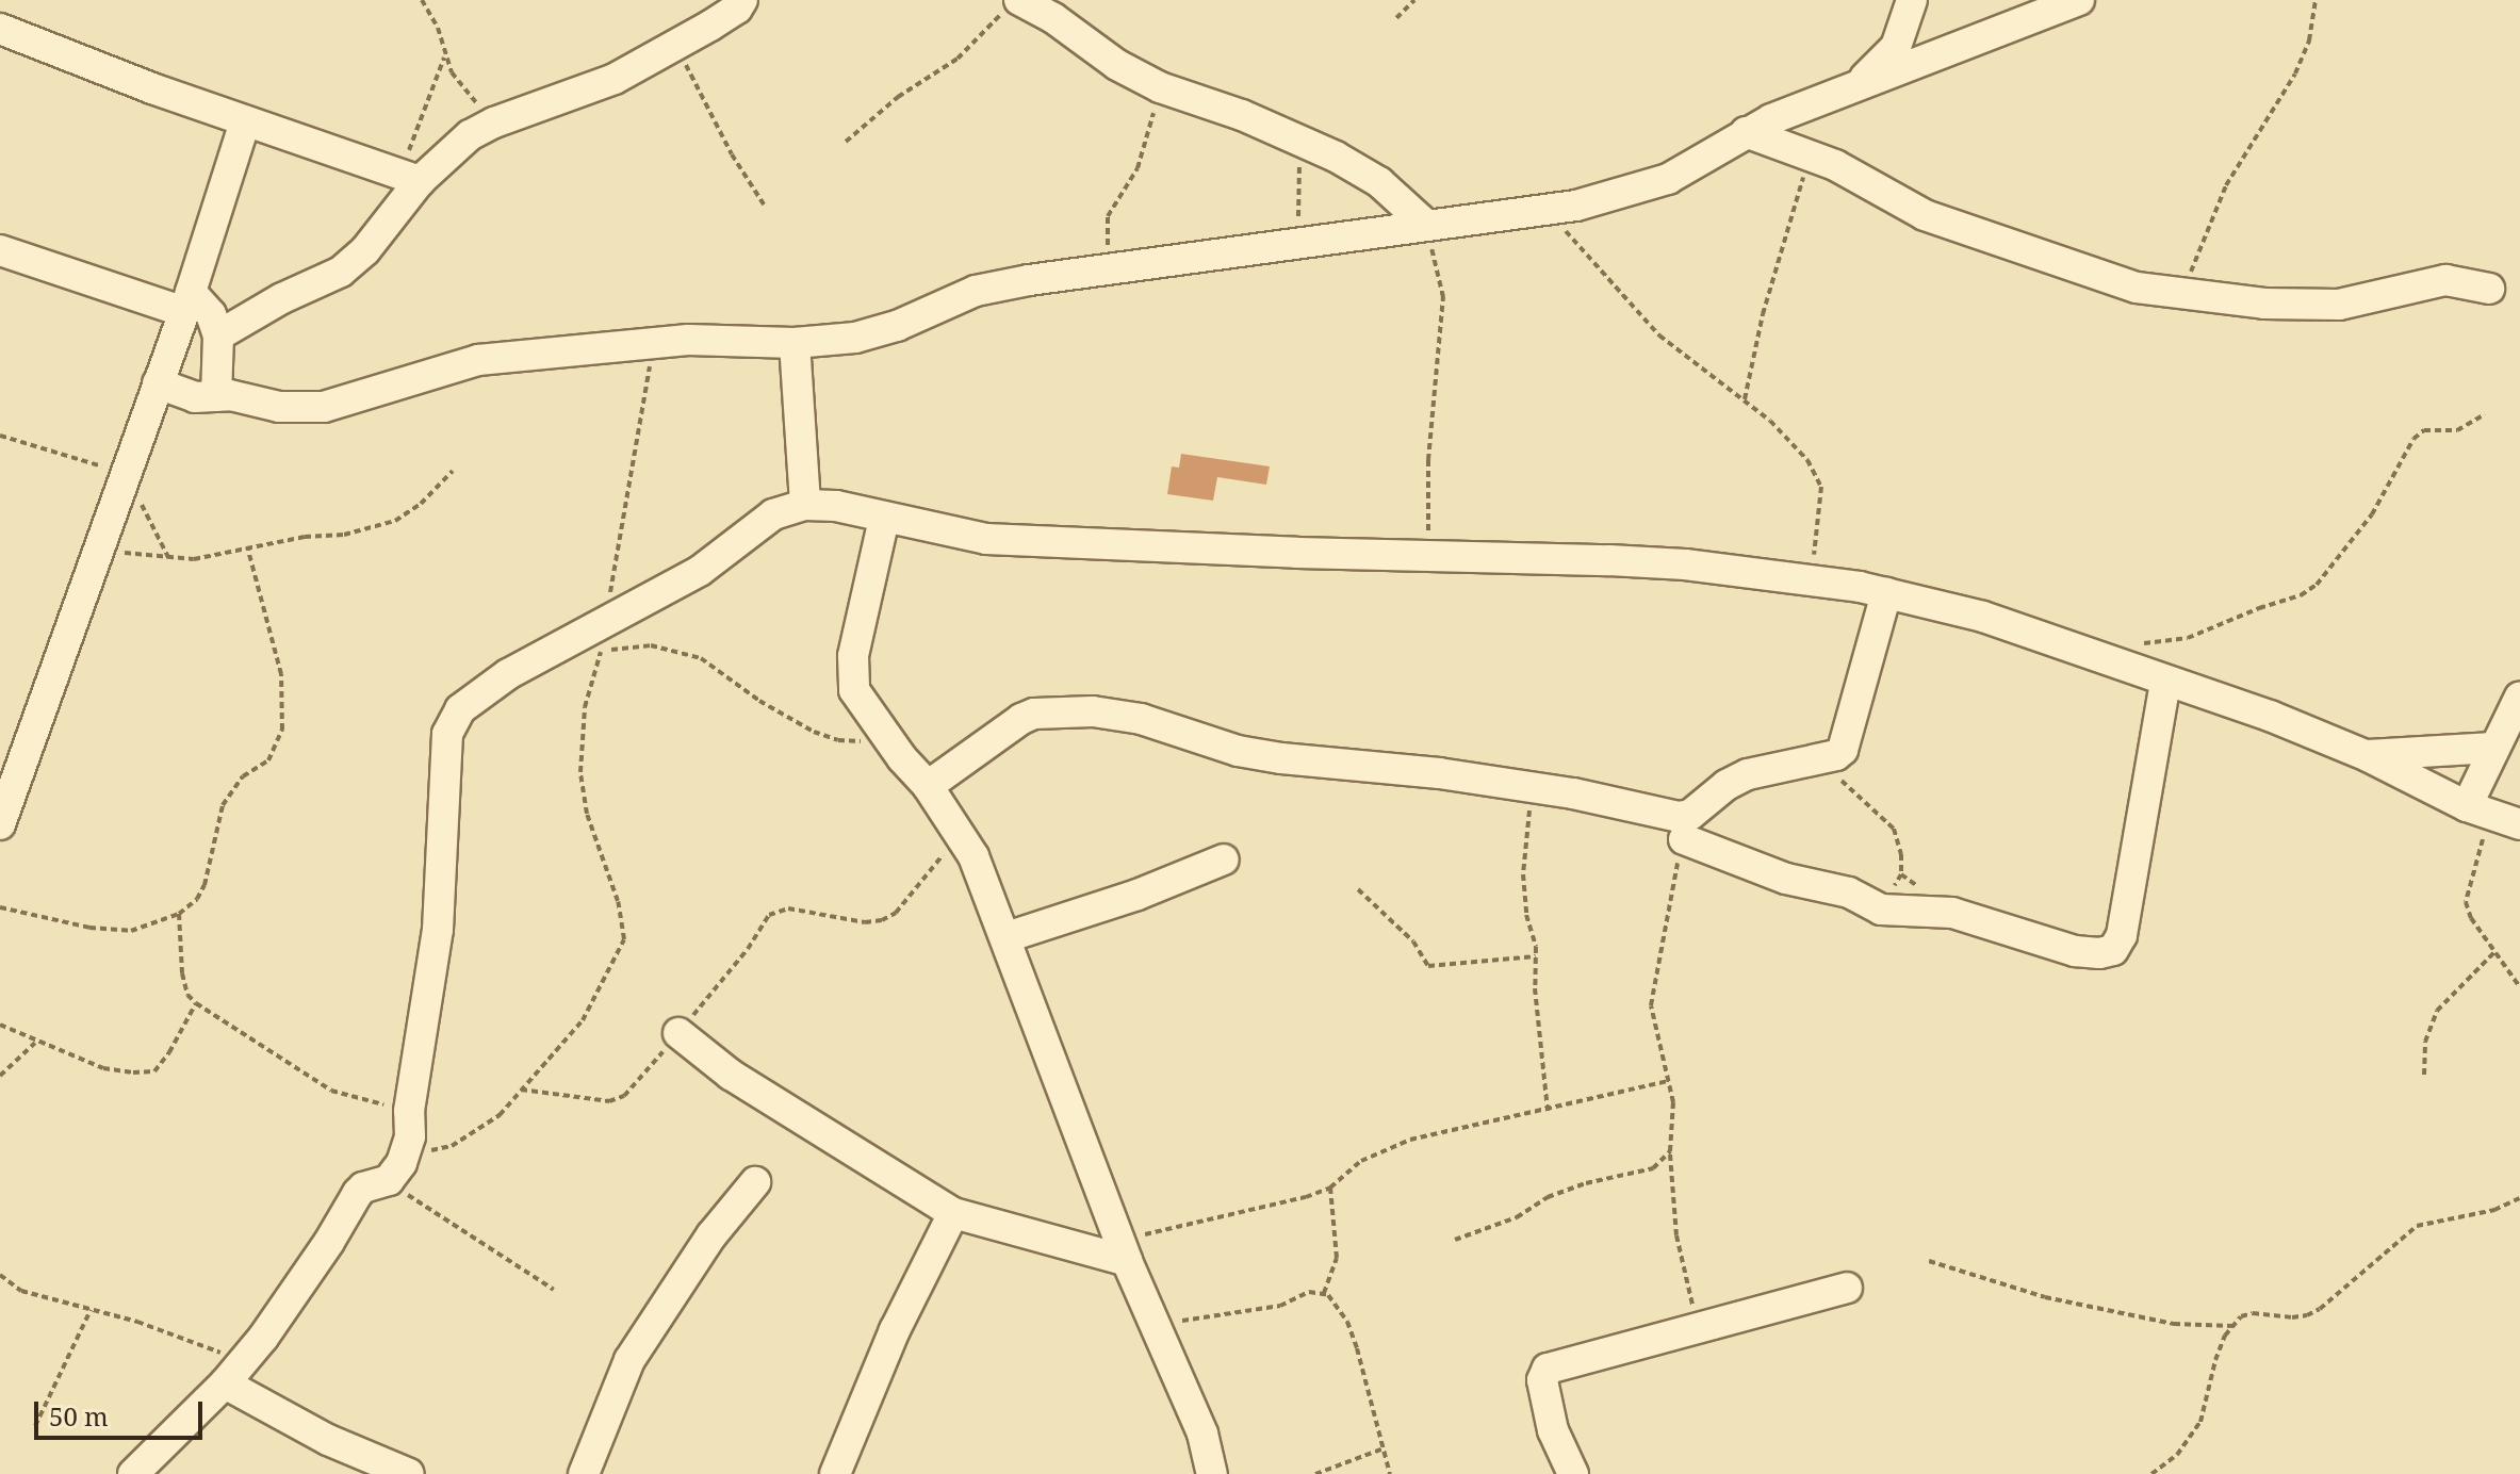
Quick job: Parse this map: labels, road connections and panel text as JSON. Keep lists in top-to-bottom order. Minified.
{"scale_bar":"50 m"}
